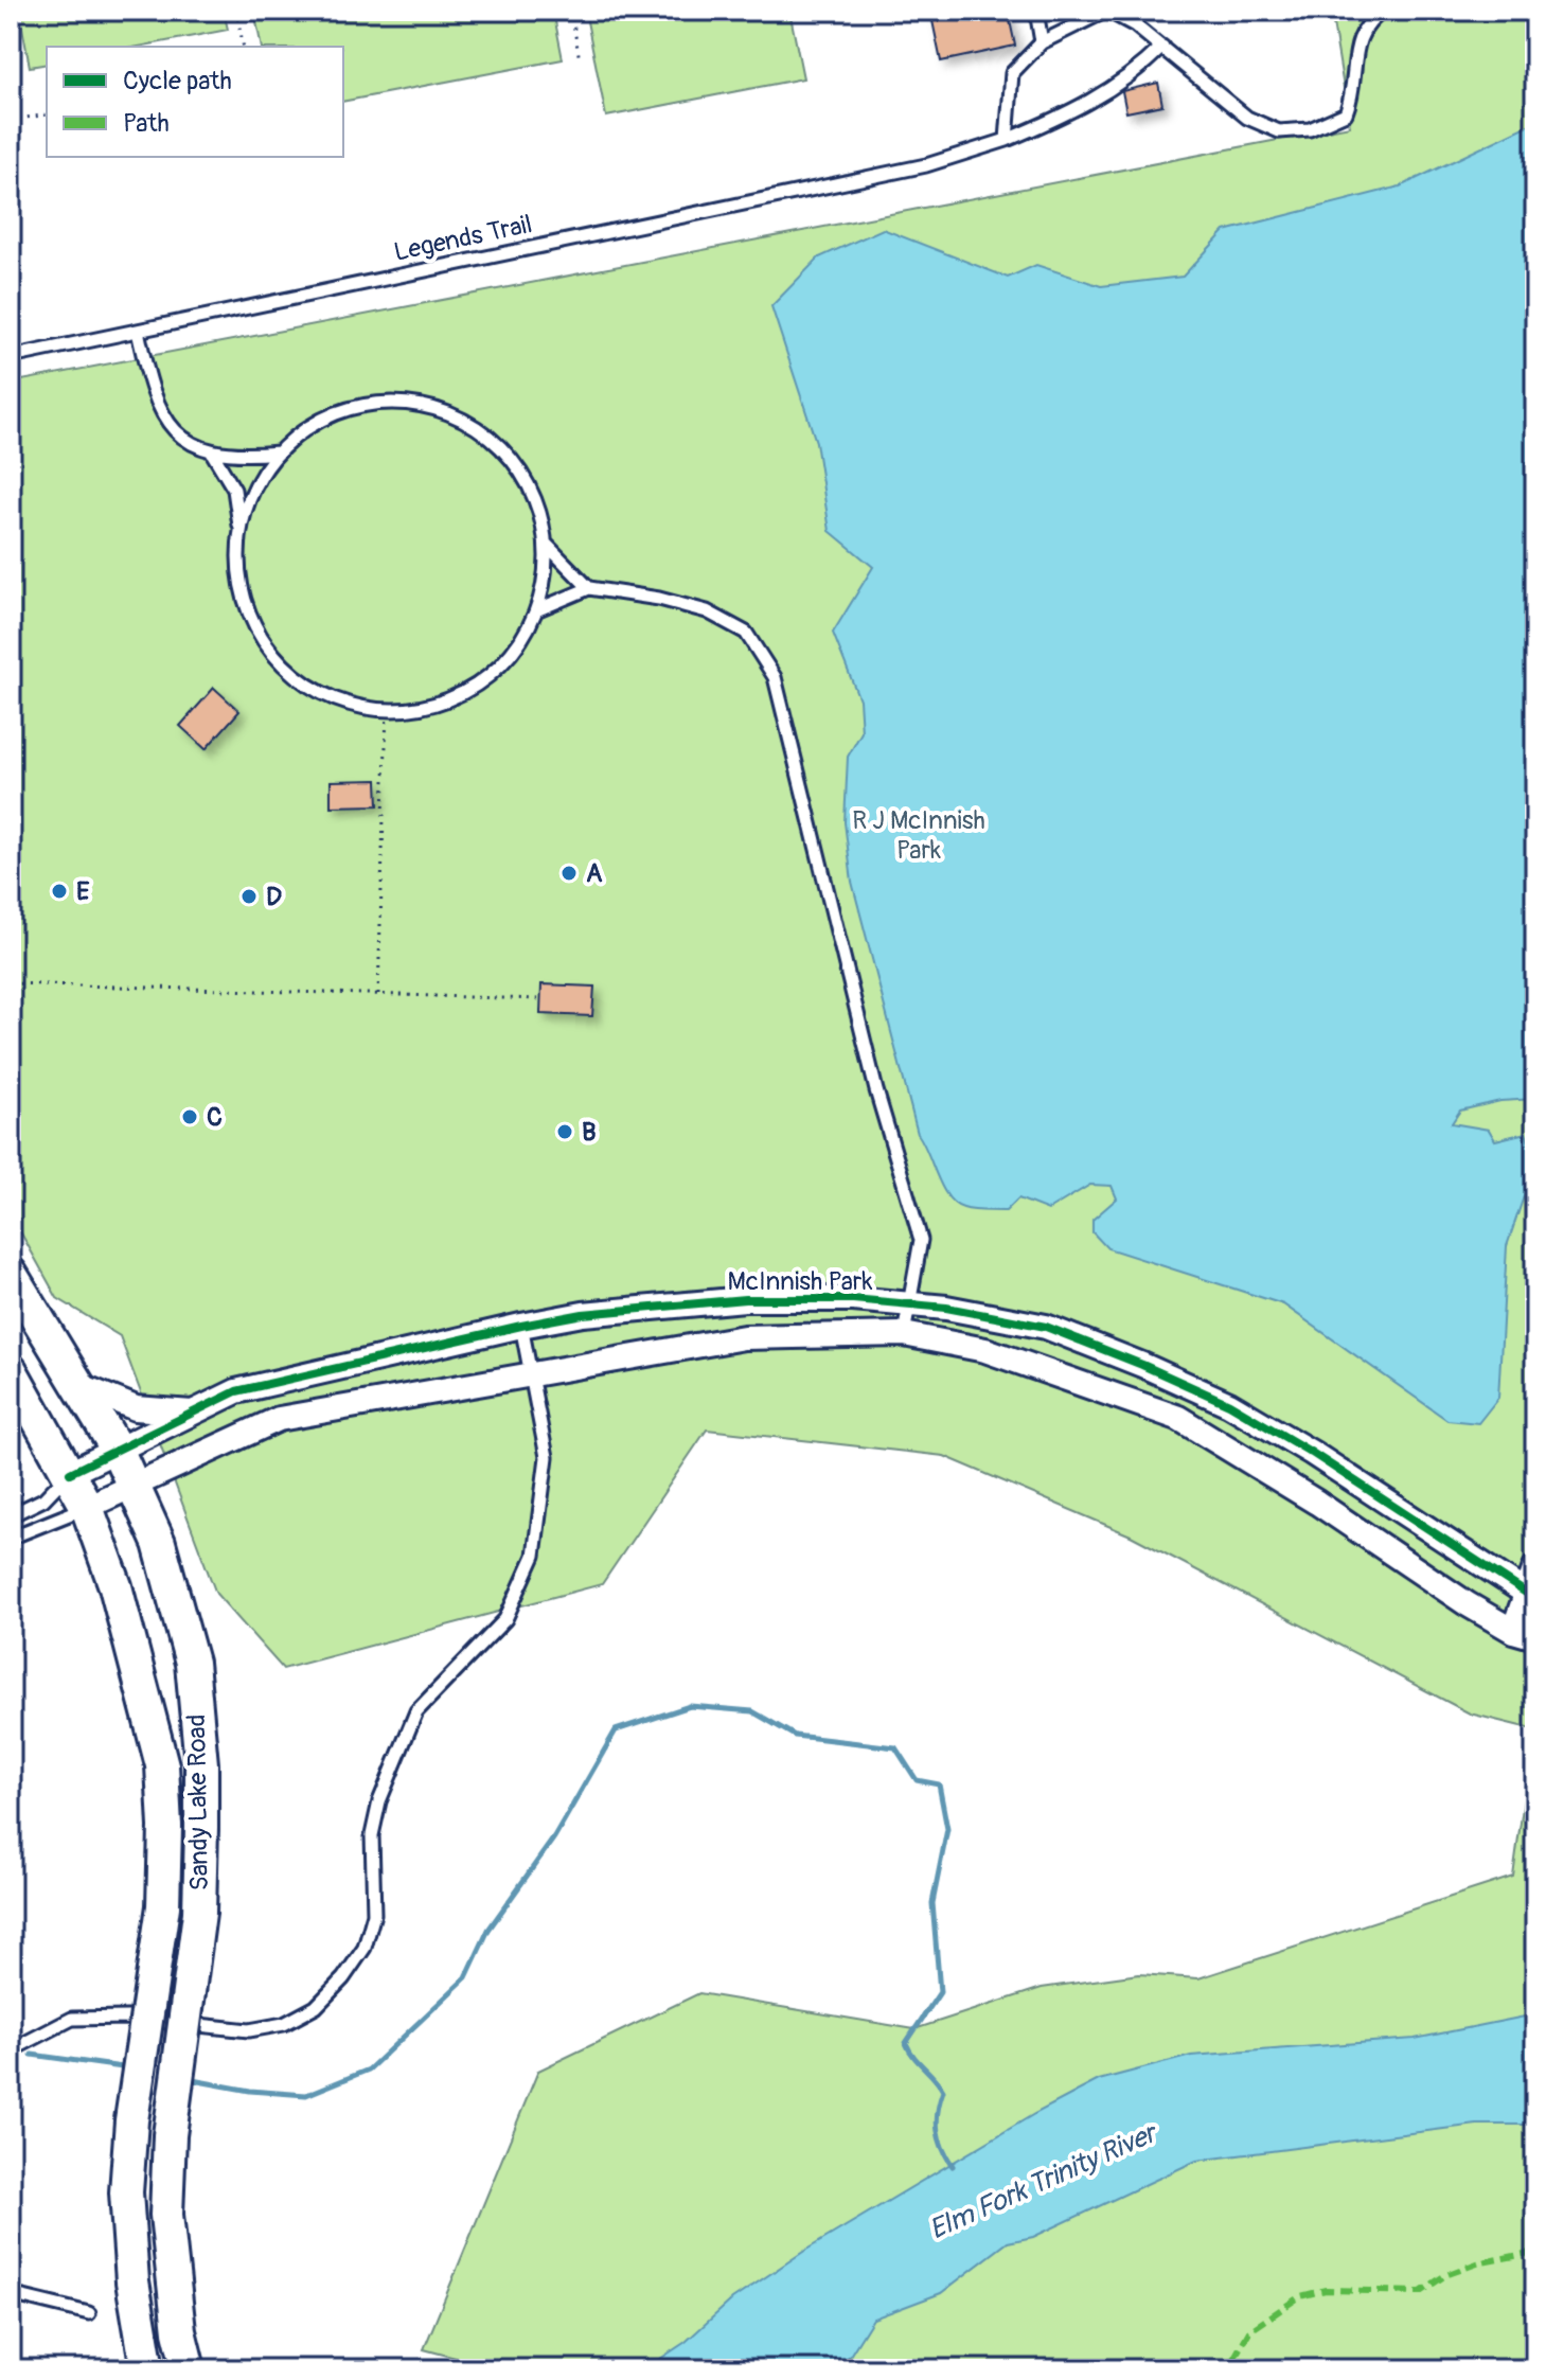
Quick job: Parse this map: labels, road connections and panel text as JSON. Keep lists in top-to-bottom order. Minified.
{"streets":{"main road":["Sandy Lake Road"],"street":["McInnish Park"],"lane":["Legends Trail"]},"crossings":[["McInnish Park","Sandy Lake Road"]],"water":["Elm Fork Trinity River"],"parks":["R J McInnish Park"],"places":["A","E","D","C","B"],"legend":["Cycle path","Path"]}
